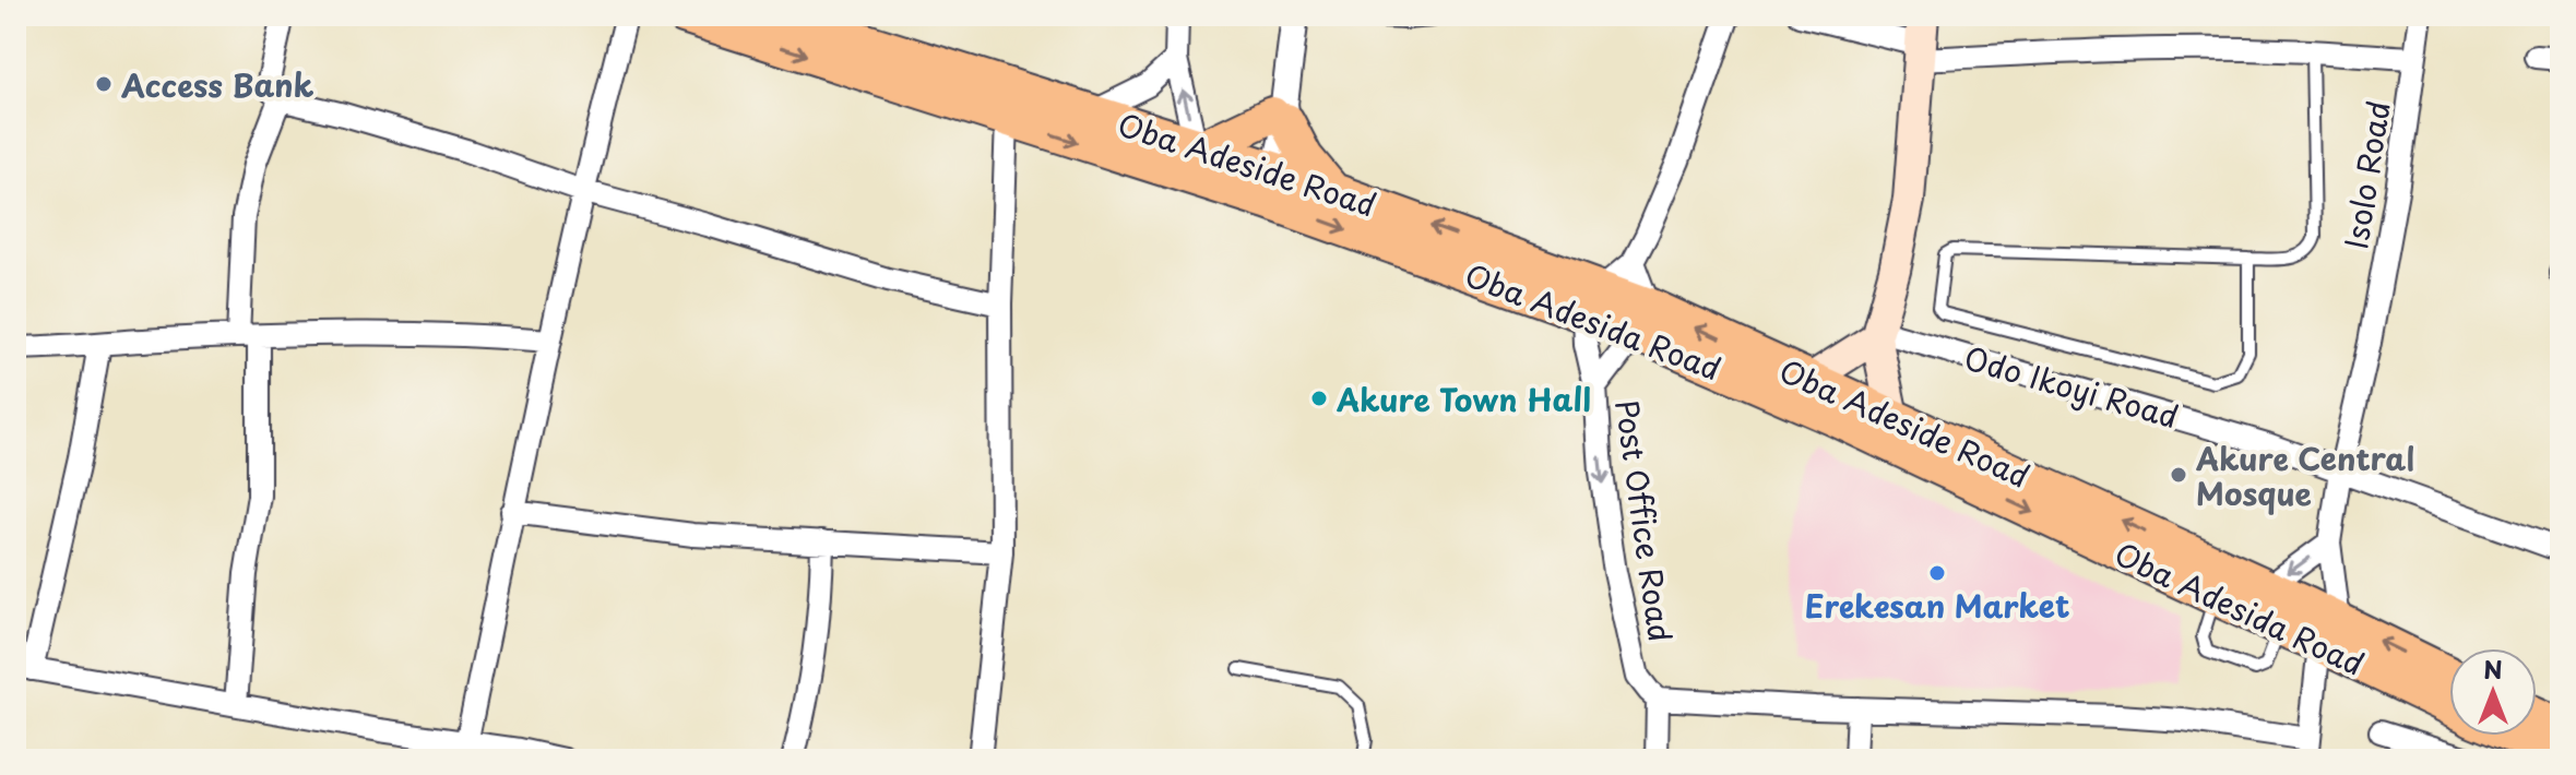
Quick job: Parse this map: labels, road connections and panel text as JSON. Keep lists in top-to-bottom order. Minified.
{"streets":{"main road":["Oba Adeside Road","Oba Adesida Road"],"street":["Isolo Road","Odo Ikoyi Road","Post Office Road"]},"crossings":[["Oba Adeside Road","Isolo Road"],["Oba Adeside Road","Oba Adesida Road"],["Oba Adeside Road","Post Office Road"],["Isolo Road","Oba Adesida Road"],["Isolo Road","Odo Ikoyi Road"],["Oba Adesida Road","Post Office Road"]],"one_way":["Oba Adeside Road","Oba Adesida Road","Post Office Road"],"places":["Access Bank","Akure Town Hall","Akure Central Mosque","Erekesan Market"],"north":"top"}
